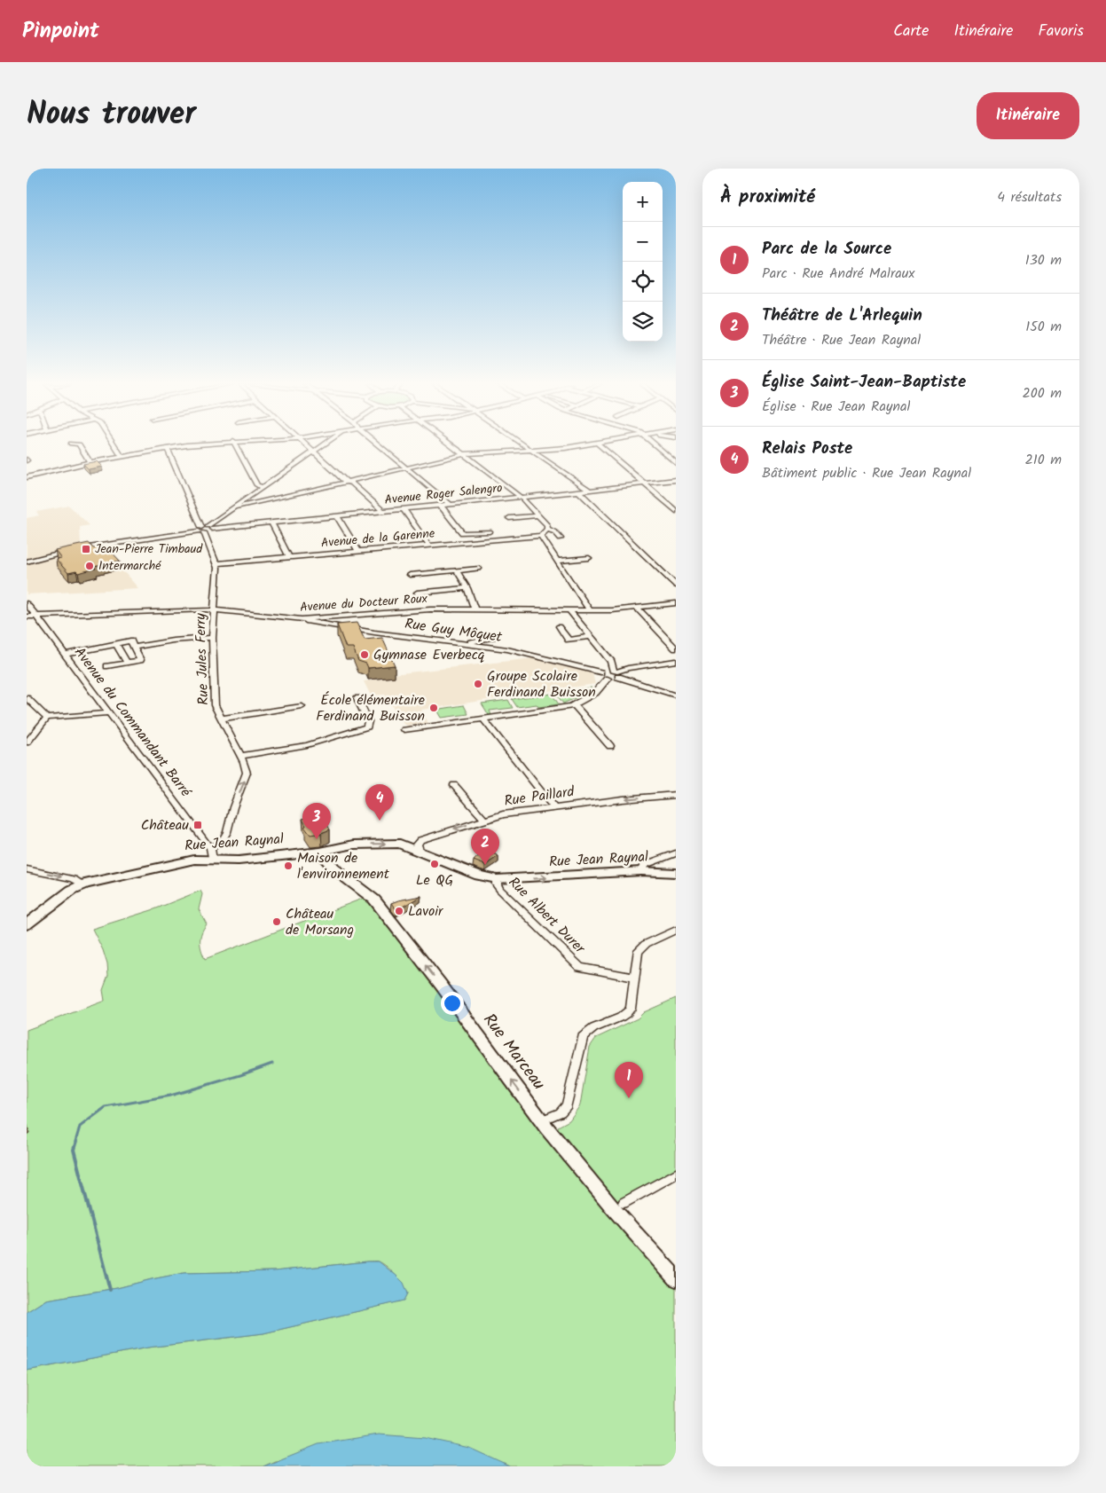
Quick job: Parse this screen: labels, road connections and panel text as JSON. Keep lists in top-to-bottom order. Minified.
{"streets":{"main road":["Rue Jean Raynal","Rue Marceau"],"street":["Avenue Roger Salengro","Avenue de la Garenne","Avenue du Docteur Roux","Rue Guy Môquet","Rue Jules Ferry","Avenue du Commandant Barré","Rue Paillard","Rue Albert Durer"]},"crossings":[["Avenue de la Garenne","Rue Jules Ferry"],["Avenue du Docteur Roux","Rue Guy Môquet"],["Avenue du Docteur Roux","Rue Jules Ferry"],["Avenue du Docteur Roux","Avenue du Commandant Barré"],["Rue Jules Ferry","Avenue du Commandant Barré"],["Rue Jules Ferry","Rue Jean Raynal"],["Avenue du Commandant Barré","Rue Jean Raynal"],["Rue Paillard","Rue Jean Raynal"],["Rue Jean Raynal","Rue Albert Durer"],["Rue Jean Raynal","Rue Marceau"]],"one_way":["Rue Paillard","Rue Jean Raynal","Rue Marceau"],"places":{"transit":["Jean-Pierre Timbaud","Château"],"other":["Intermarché","Gymnase Everbecq","Groupe Scolaire Ferdinand Buisson","École élémentaire Ferdinand Buisson","Le QG","Maison de l'environnement","Lavoir","Château de Morsang"]},"page":{"header":"Pinpoint","nav":["Carte","Itinéraire","Favoris"],"title":"Nous trouver","buttons":"Itinéraire","heading":["À proximité","4 résultats"],"map_buttons":["+","−"],"list":[{"mark":"1","name":"Parc de la Source","note":"Parc · Rue André Malraux","value":"130 m"},{"mark":"2","name":"Théâtre de L'Arlequin","note":"Théâtre · Rue Jean Raynal","value":"150 m"},{"mark":"3","name":"Église Saint-Jean-Baptiste","note":"Église · Rue Jean Raynal","value":"200 m"},{"mark":"4","name":"Relais Poste","note":"Bâtiment public · Rue Jean Raynal","value":"210 m"}],"pins":["4","3","2","1"]}}
